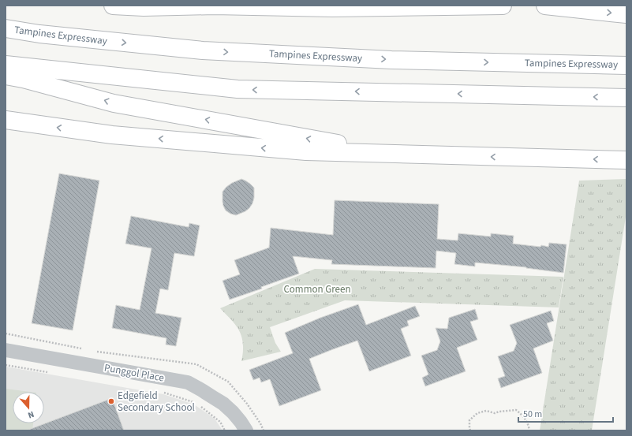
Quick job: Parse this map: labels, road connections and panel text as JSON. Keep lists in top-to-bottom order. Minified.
{"streets":{"highway":["Tampines Expressway"],"street":["Punggol Place"]},"parks":["Common Green"],"places":["Edgefield Secondary School"],"scale_bar":"50 m","north":"bottom"}
